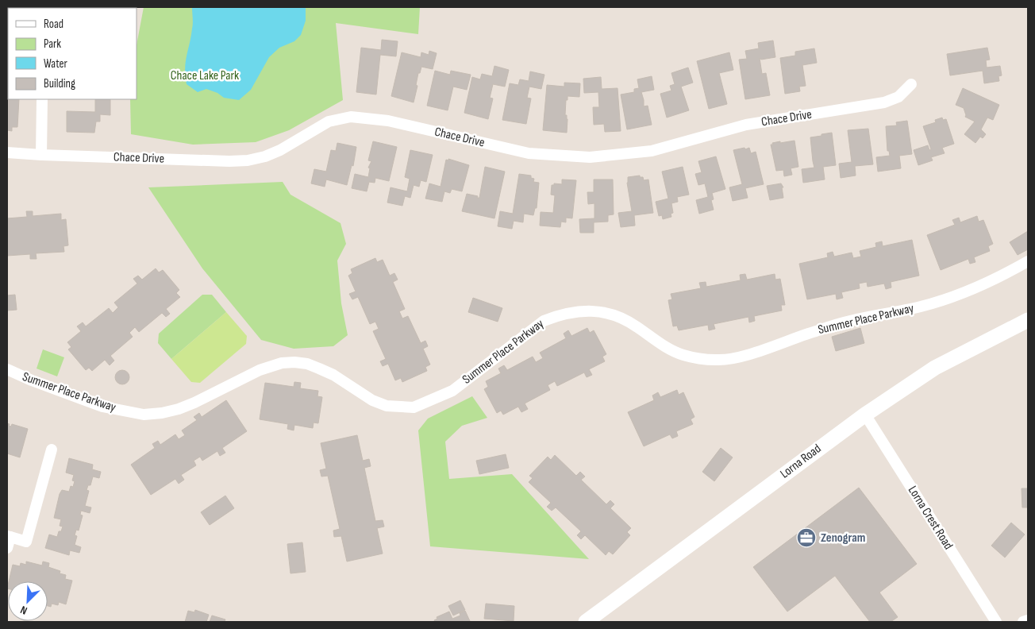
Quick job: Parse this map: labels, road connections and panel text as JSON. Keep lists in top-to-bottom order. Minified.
{"streets":{"street":["Chace Drive","Summer Place Parkway","Lorna Road","Lorna Crest Road"]},"crossings":[["Lorna Road","Lorna Crest Road"]],"parks":["Chace Lake Park"],"places":{"office":["Zenogram"]},"legend":["Road","Park","Water","Building"],"north":"bottom left"}
